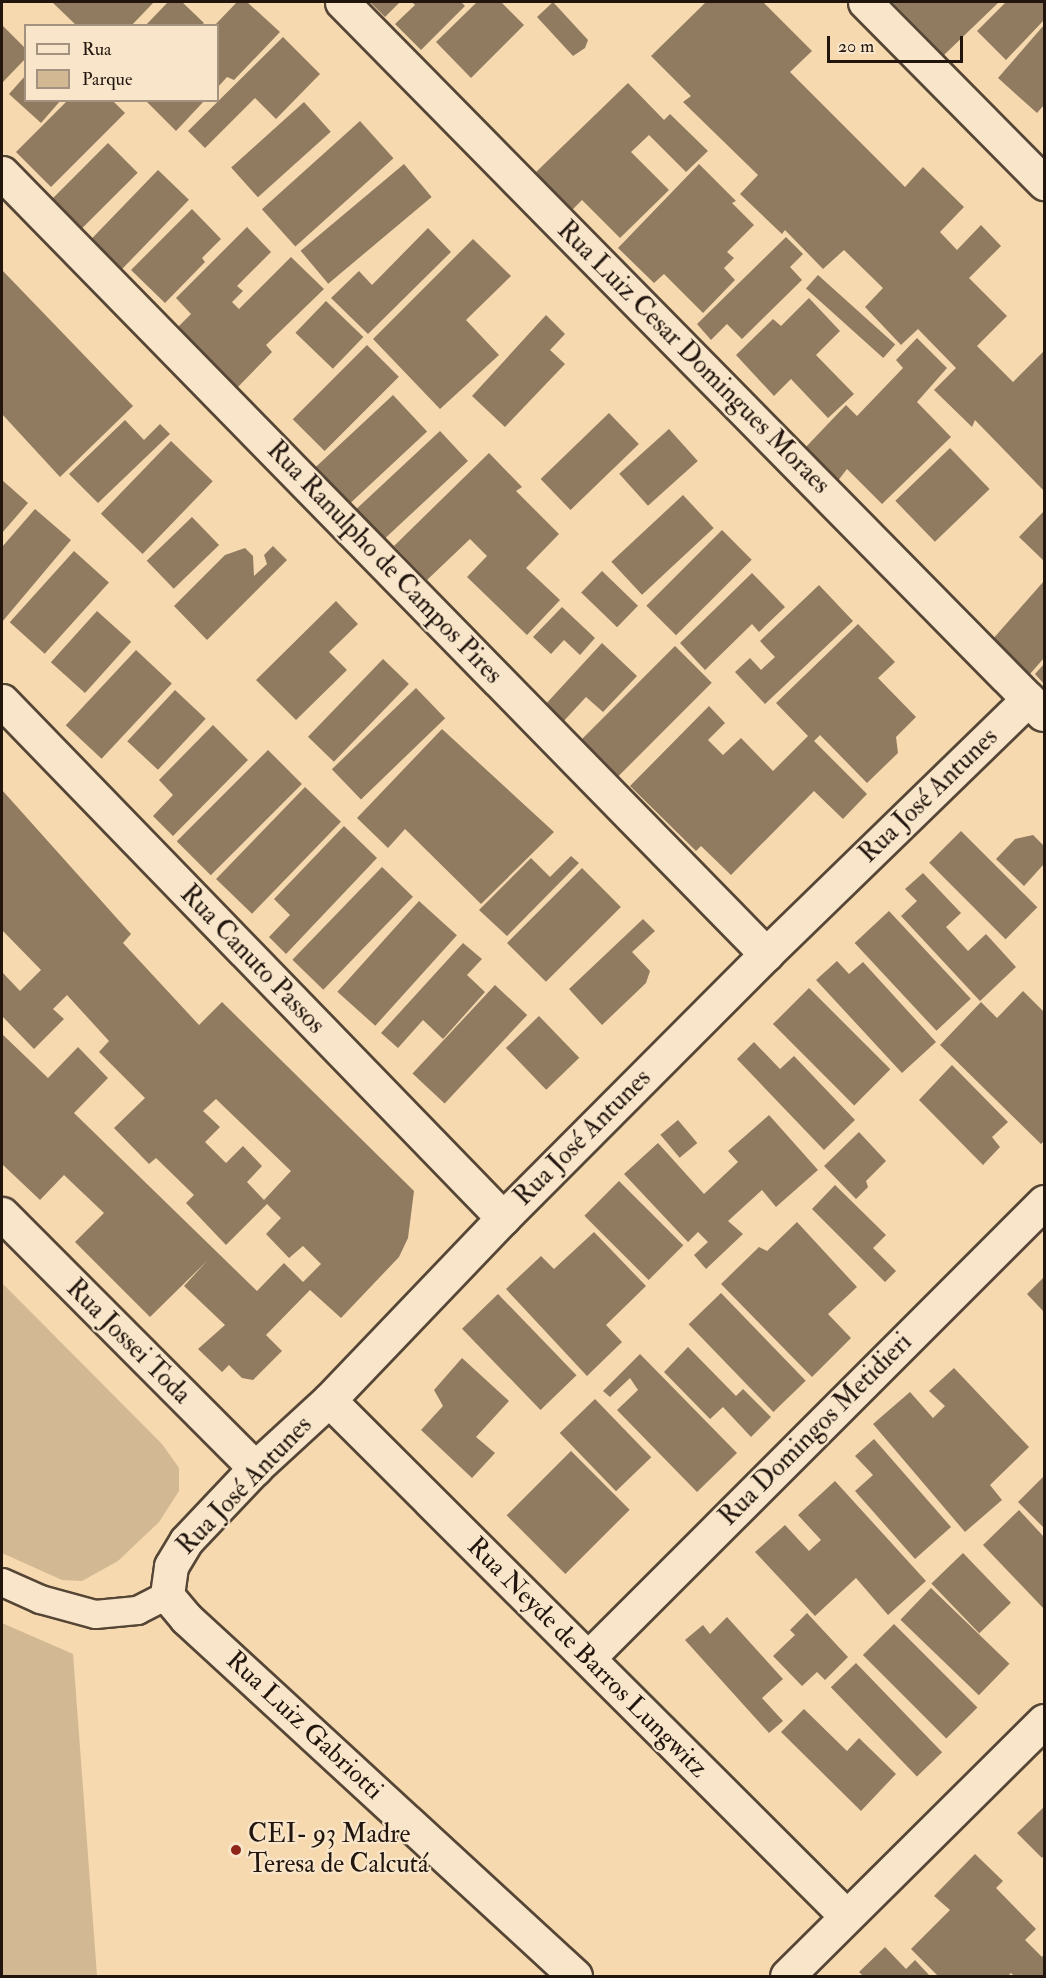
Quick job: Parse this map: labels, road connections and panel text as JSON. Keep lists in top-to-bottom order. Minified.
{"streets":{"street":["Rua Luiz Cesar Domingues Moraes","Rua Ranulpho de Campos Pires","Rua José Antunes","Rua Canuto Passos","Rua Jossei Toda","Rua Domingos Metidieri","Rua Neyde de Barros Lungwitz","Rua Luiz Gabriotti"]},"crossings":[["Rua Luiz Cesar Domingues Moraes","Rua José Antunes"],["Rua Ranulpho de Campos Pires","Rua José Antunes"],["Rua José Antunes","Rua Canuto Passos"],["Rua José Antunes","Rua Jossei Toda"],["Rua José Antunes","Rua Neyde de Barros Lungwitz"],["Rua José Antunes","Rua Luiz Gabriotti"],["Rua Domingos Metidieri","Rua Neyde de Barros Lungwitz"]],"places":["CEI- 93 Madre Teresa de Calcutá"],"legend":["Rua","Parque"],"scale_bar":"20 m"}
